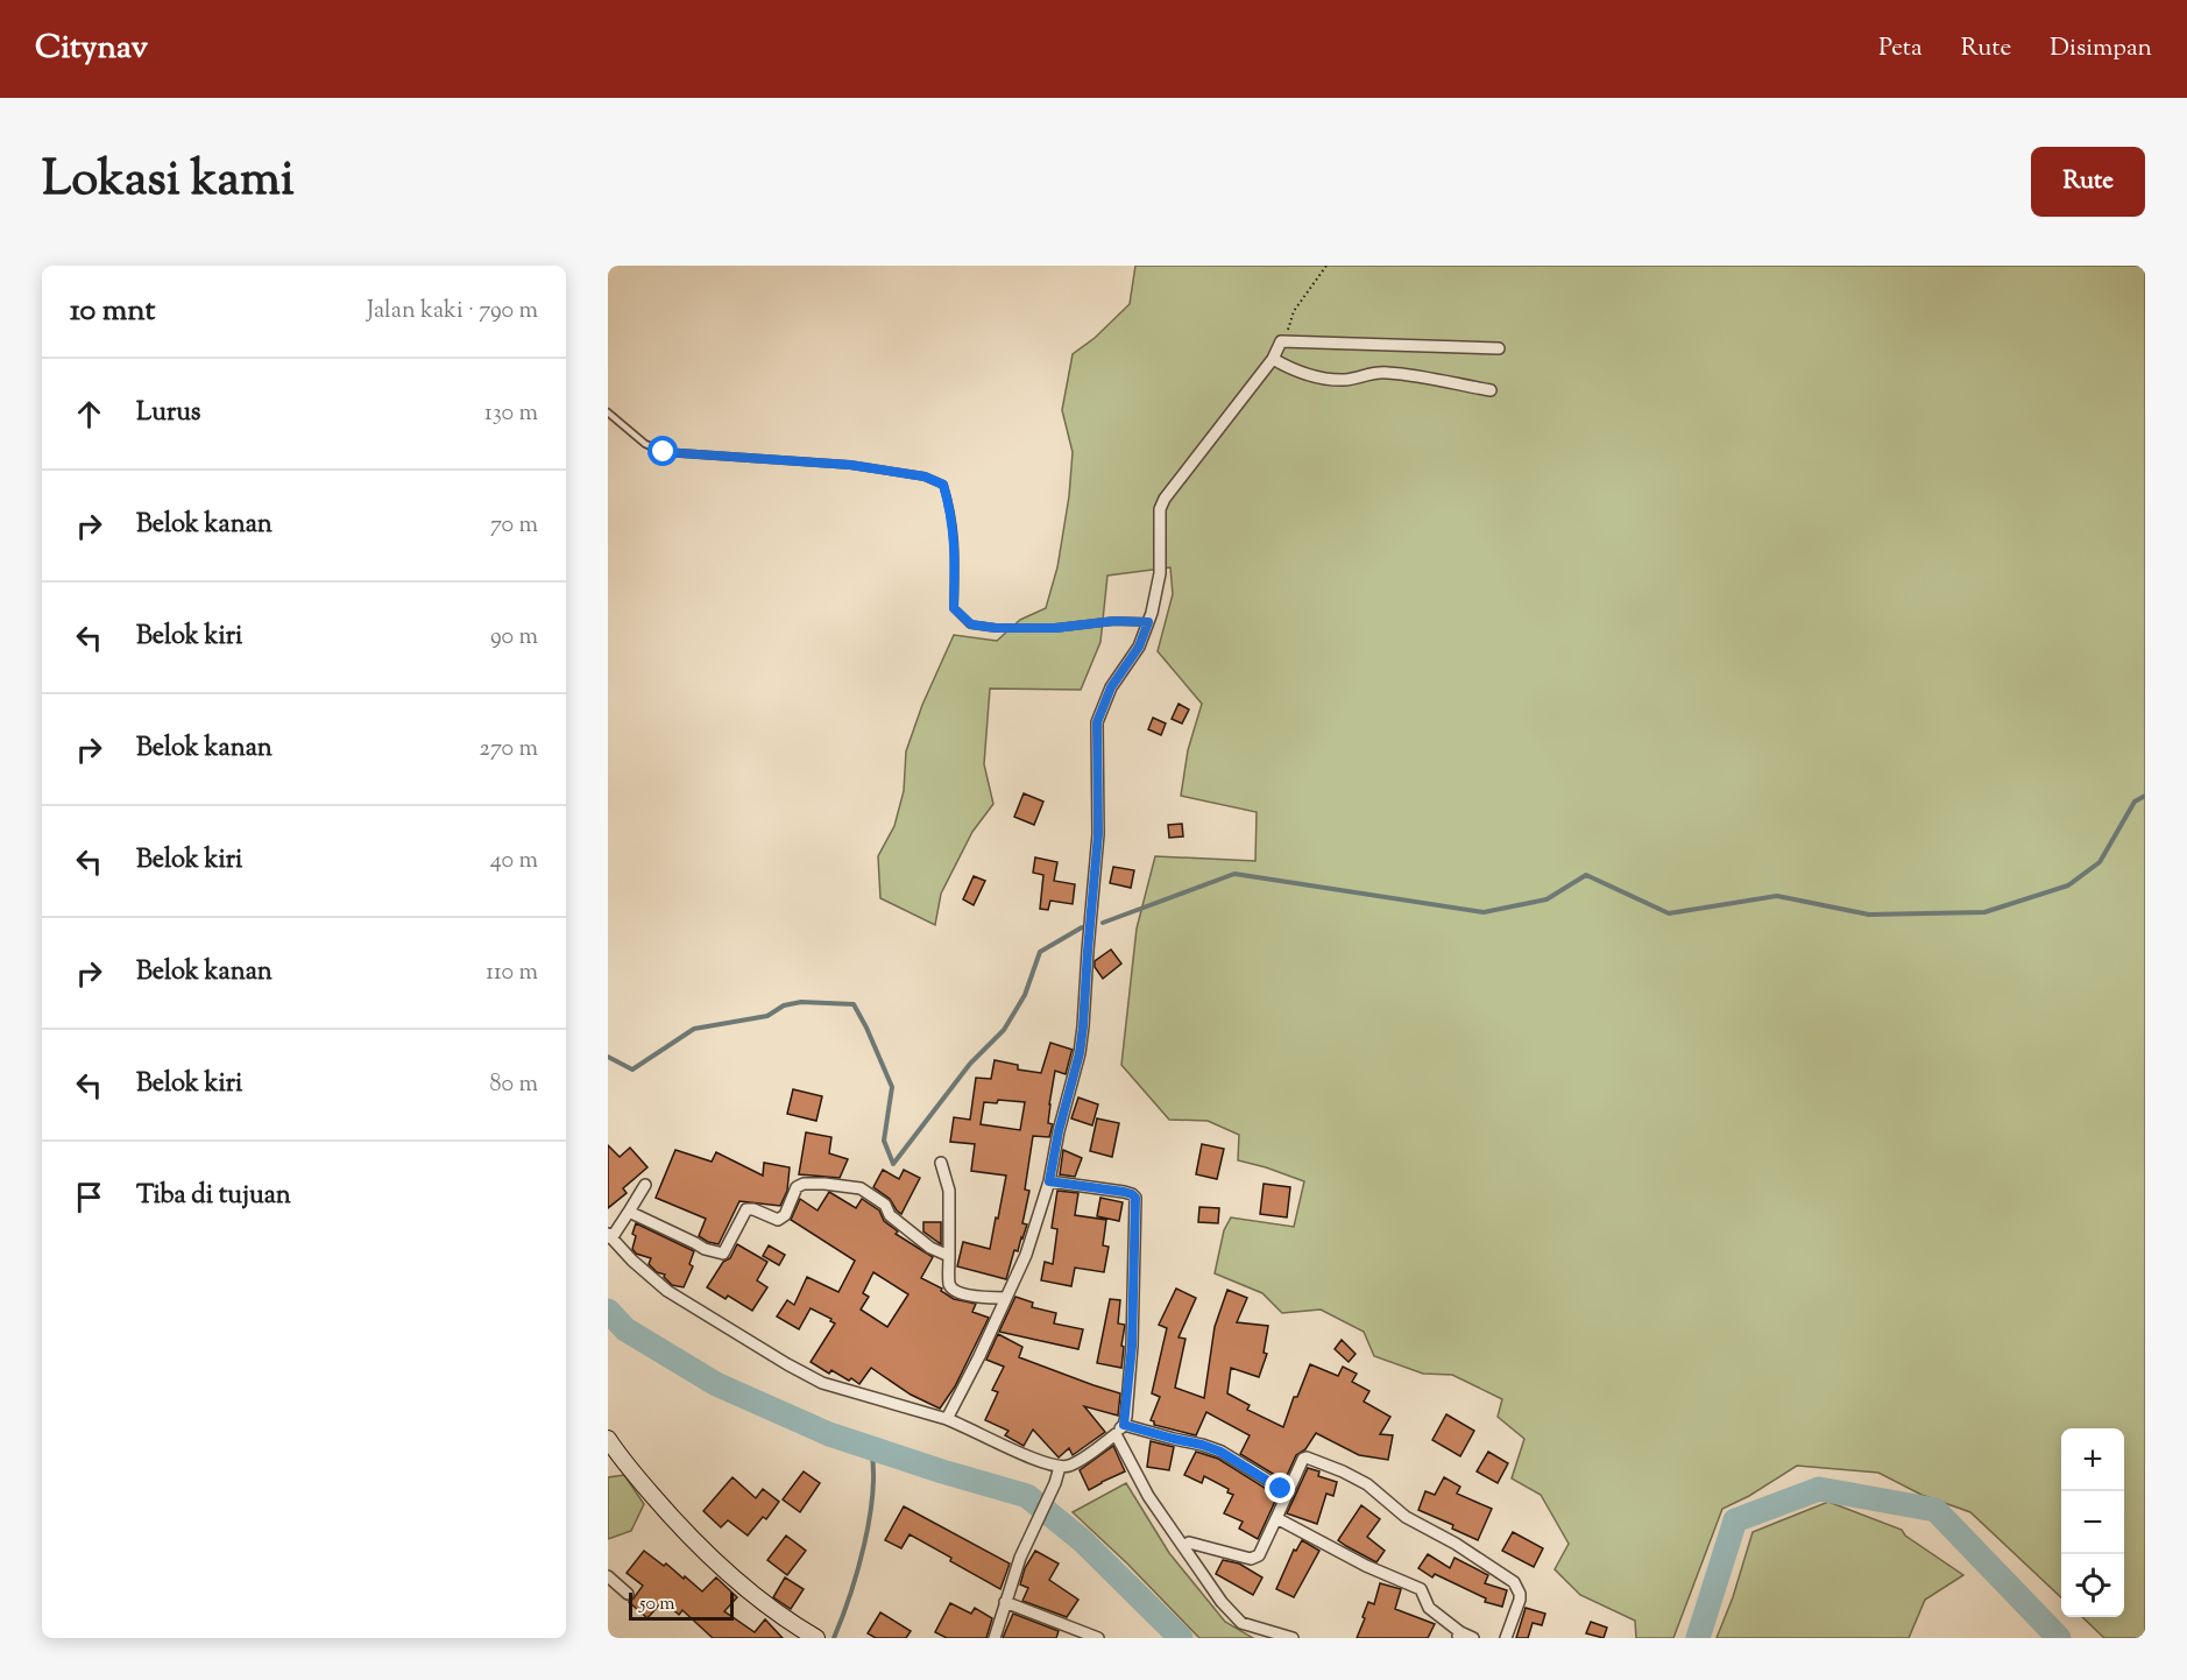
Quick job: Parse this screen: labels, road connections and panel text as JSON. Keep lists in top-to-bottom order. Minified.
{"scale_bar":"50 m","page":{"header":"Citynav","nav":["Peta","Rute","Disimpan"],"title":"Lokasi kami","buttons":"Rute","heading":["10 mnt","Jalan kaki · 790 m"],"list":[["Lurus","130 m"],["Belok kanan","70 m"],["Belok kiri","90 m"],["Belok kanan","270 m"],["Belok kiri","40 m"],["Belok kanan","110 m"],["Belok kiri","80 m"],"Tiba di tujuan"],"map_buttons":["+","−"],"scale":"50 m"}}
